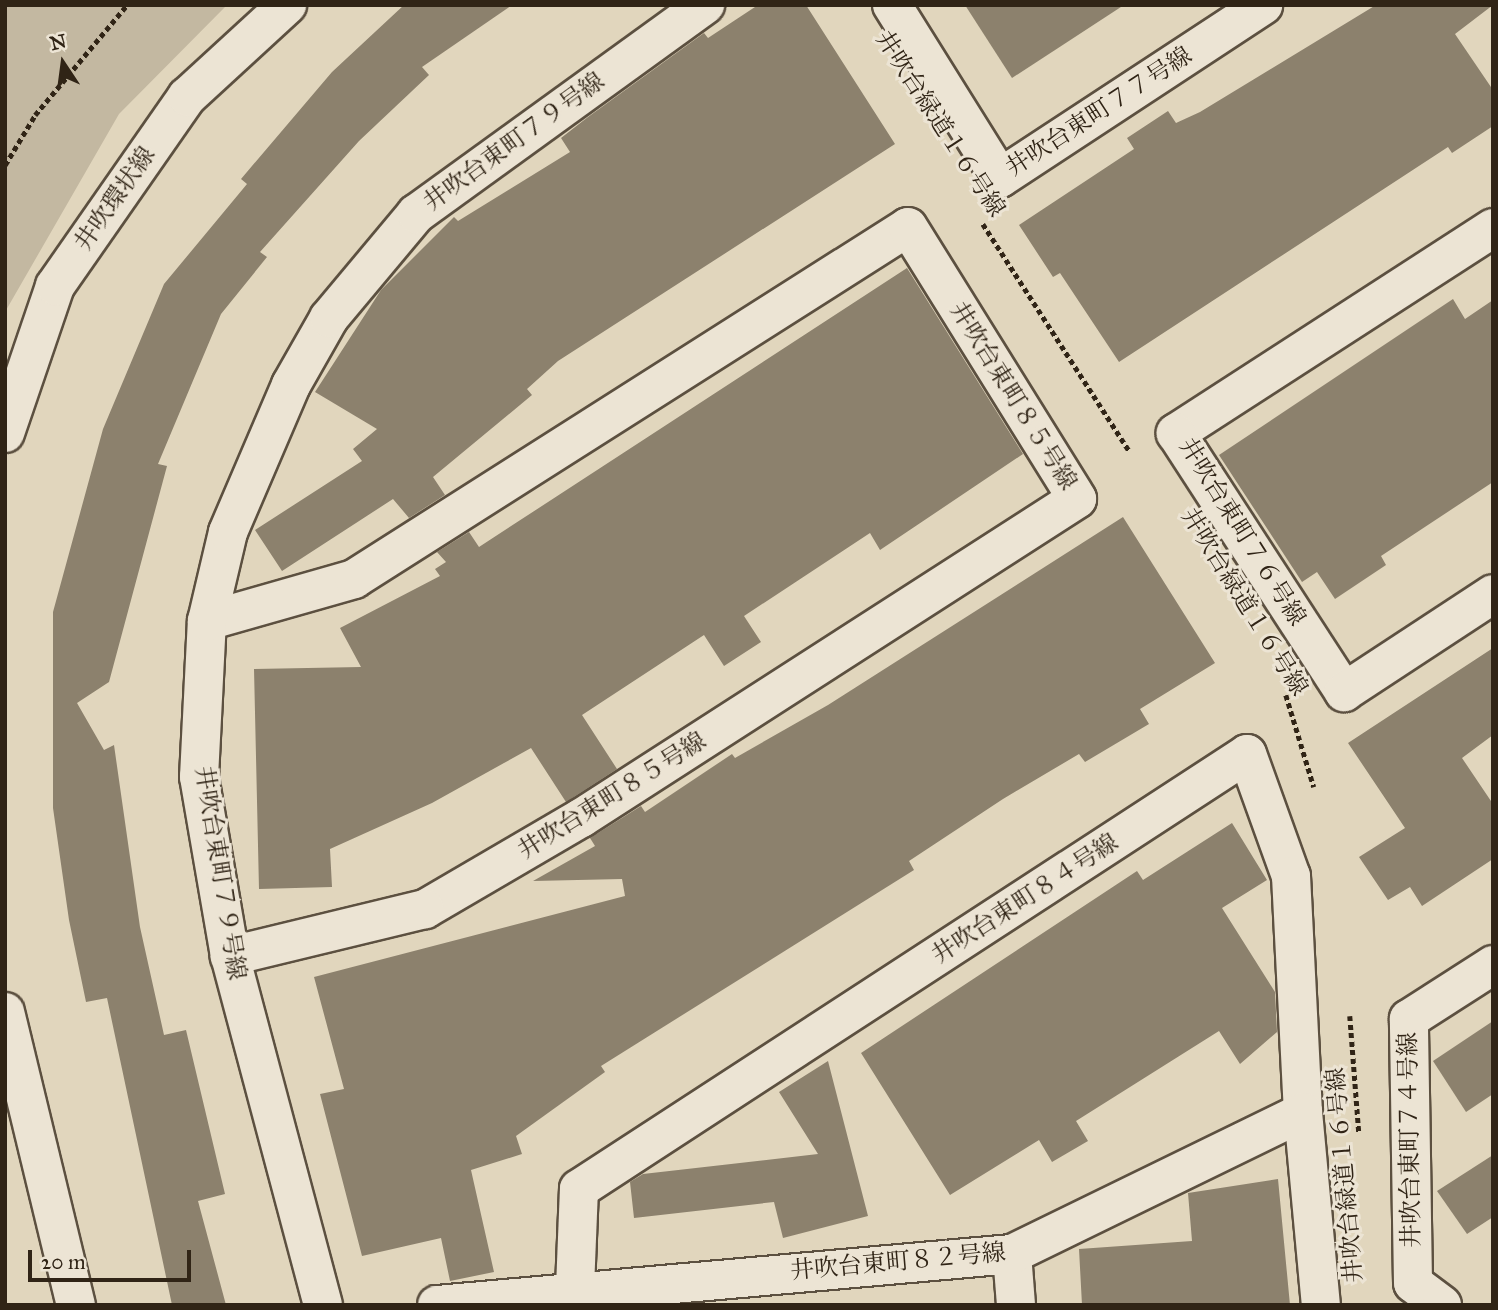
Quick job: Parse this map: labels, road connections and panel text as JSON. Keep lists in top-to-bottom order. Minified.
{"streets":{"street":["井吹台東町７７号線","井吹台東町７９号線","井吹環状線","井吹台東町８５号線","井吹台東町７６号線","井吹台東町８４号線","井吹台東町７４号線","井吹台東町８２号線"],"path":["井吹台緑道１６号線"]},"crossings":[["井吹台東町７９号線","井吹台東町８５号線"],["井吹台東町８４号線","井吹台東町８２号線"]],"scale_bar":"20 m","north":"top"}
